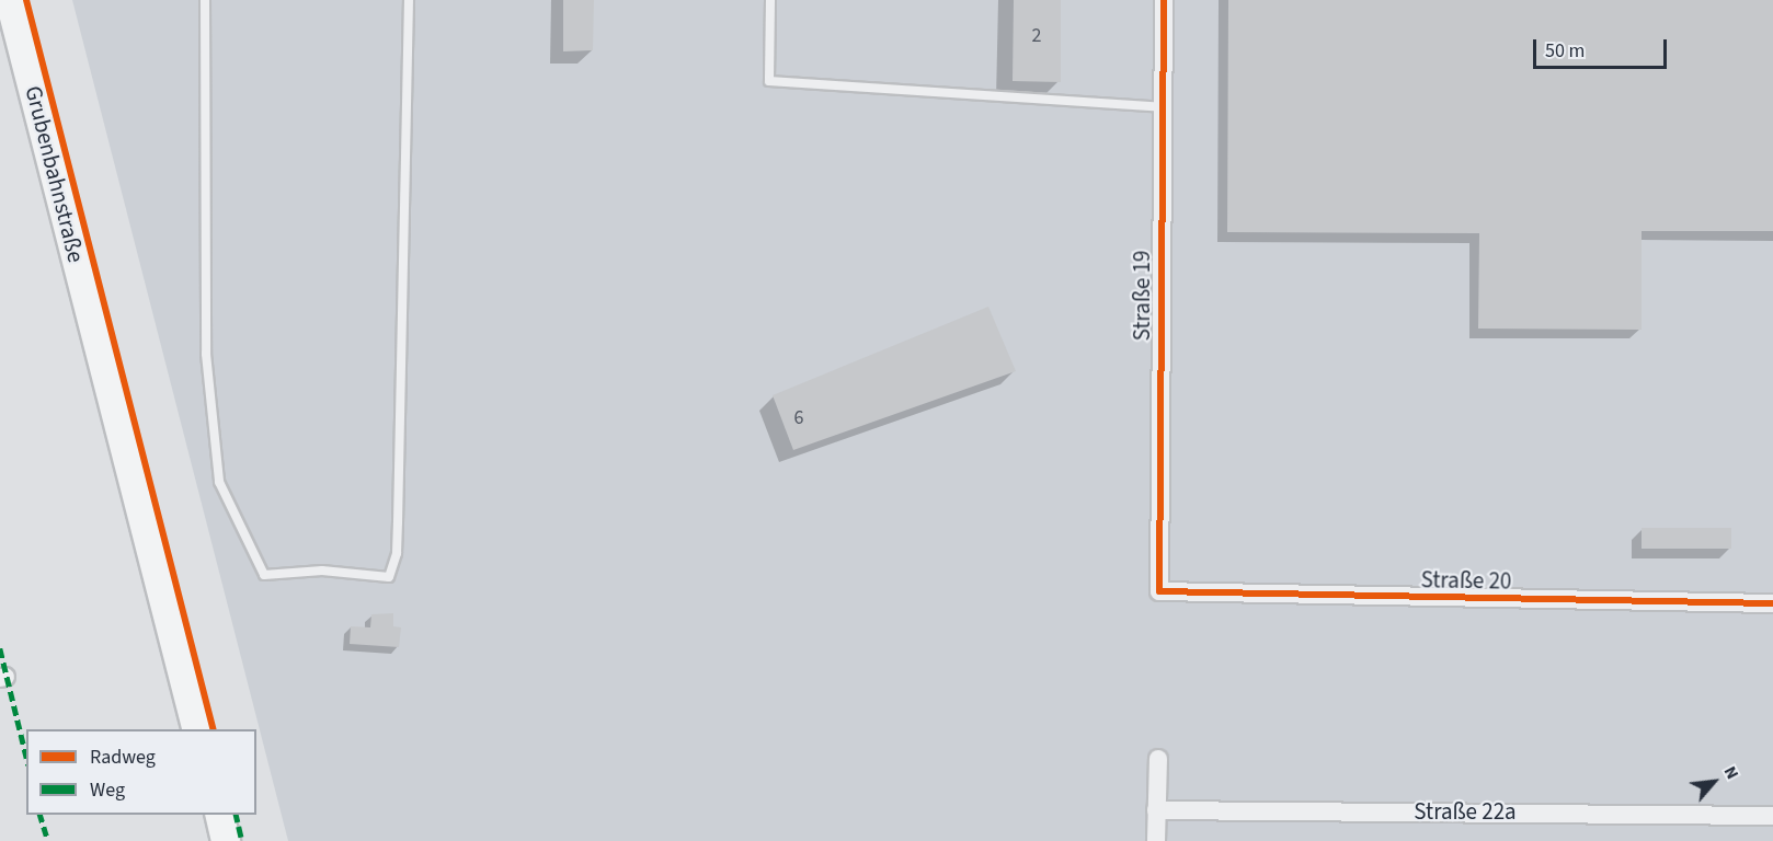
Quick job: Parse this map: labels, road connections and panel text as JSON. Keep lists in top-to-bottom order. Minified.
{"streets":{"main road":["Grubenbahnstraße"],"street":["Straße 19","Straße 20","Straße 22a"]},"crossings":[["Straße 19","Straße 20"]],"house_numbers":["2","6"],"legend":["Radweg","Weg"],"scale_bar":"50 m","north":"top right"}
